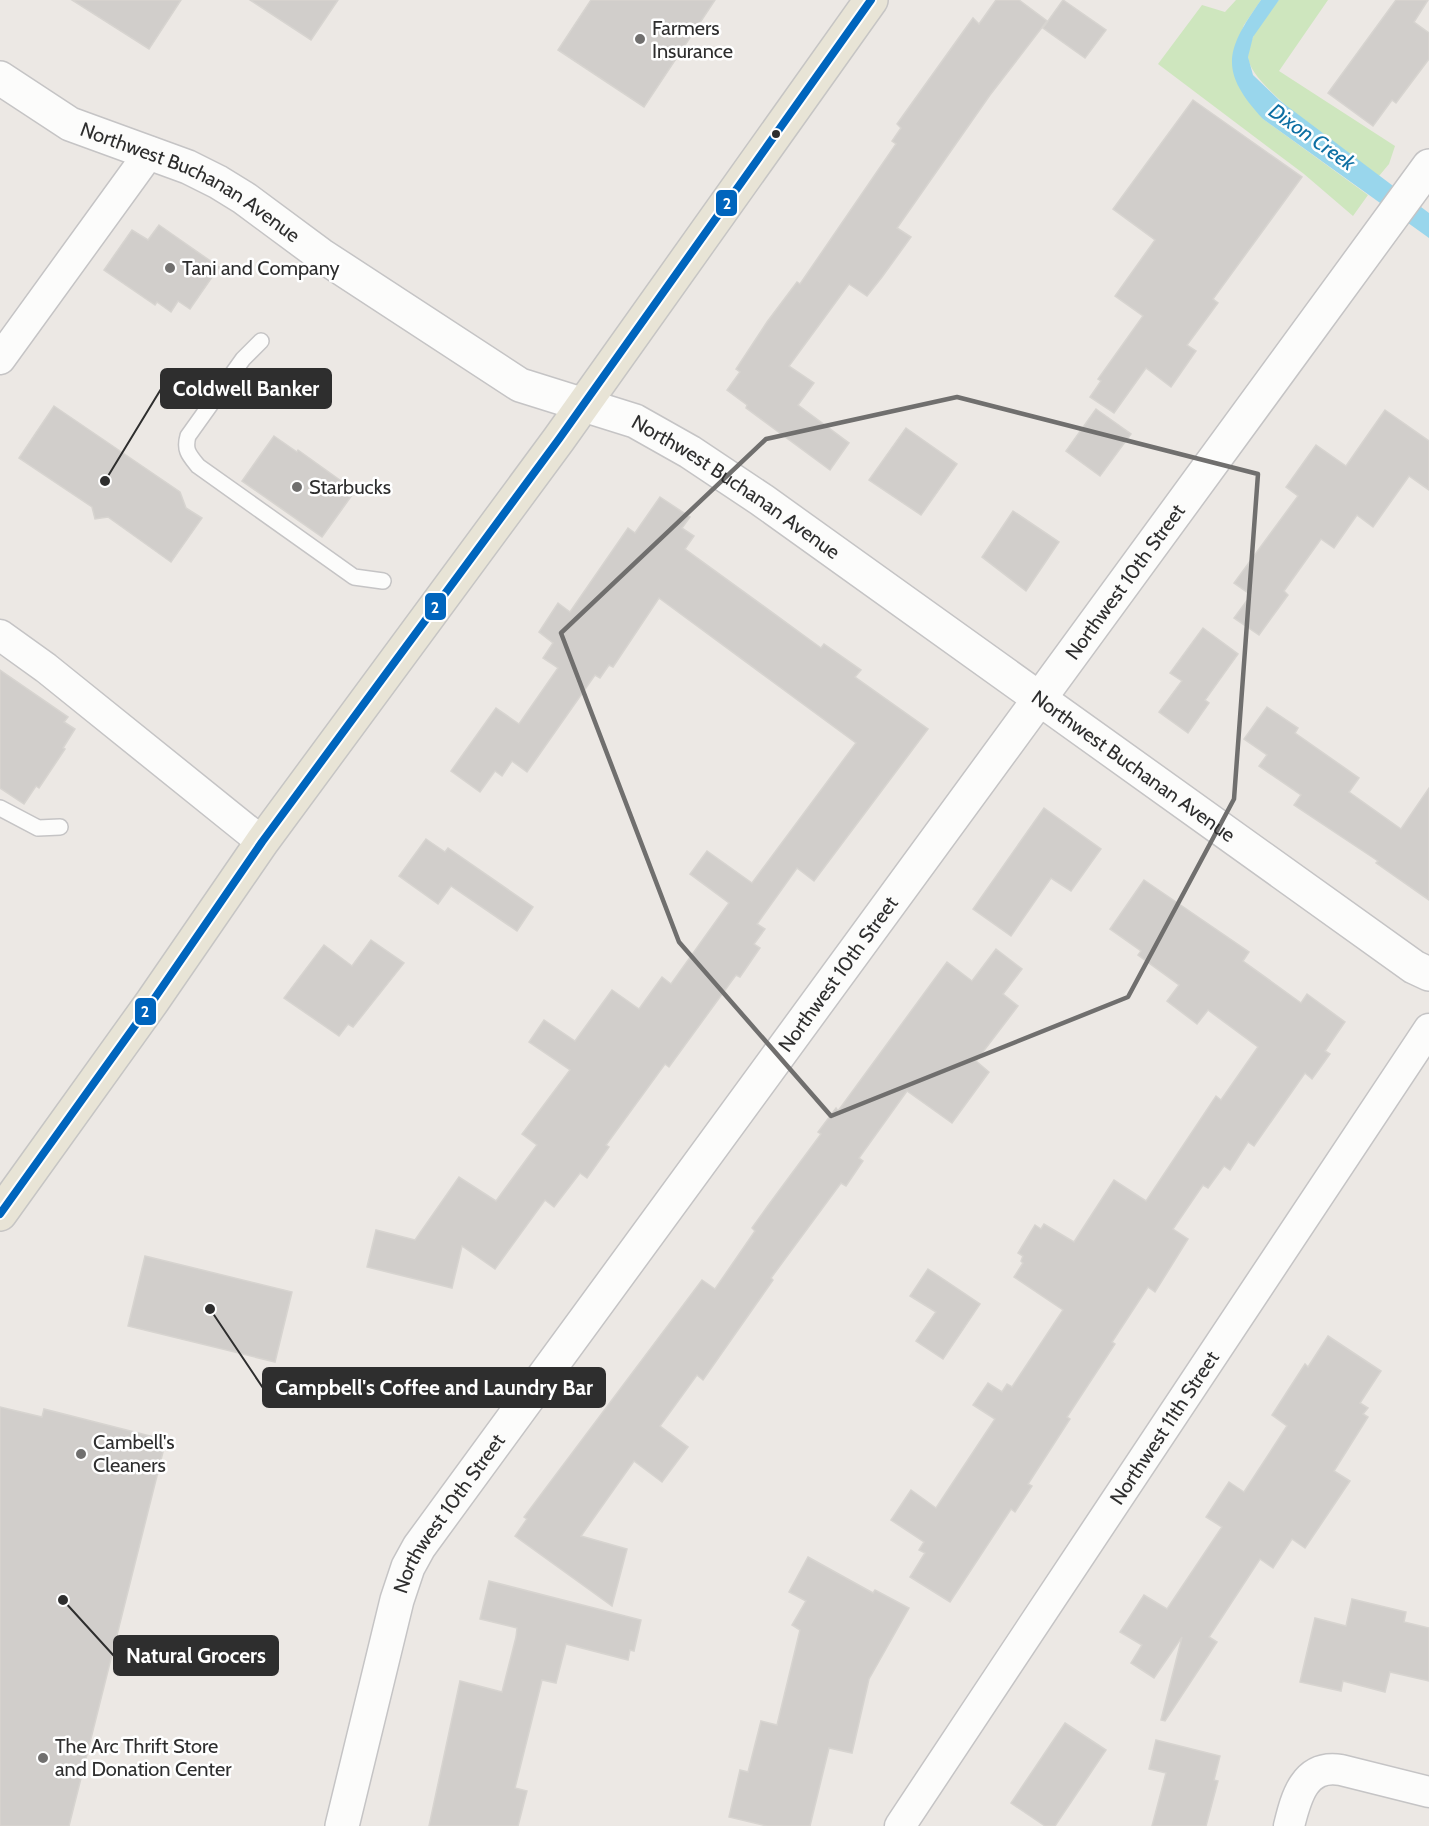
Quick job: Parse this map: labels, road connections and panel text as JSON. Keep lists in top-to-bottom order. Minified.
{"streets":{"street":["Northwest Buchanan Avenue","Northwest 10th Street","Northwest 11th Street"]},"crossings":[["Northwest Buchanan Avenue","Northwest 10th Street"]],"water":["Dixon Creek"],"places":["Farmers Insurance","Tani and Company","Coldwell Banker","Starbucks","Campbell's Coffee and Laundry Bar","Cambell's Cleaners","Natural Grocers","The Arc Thrift Store and Donation Center"],"lines":["transit line 2"]}
